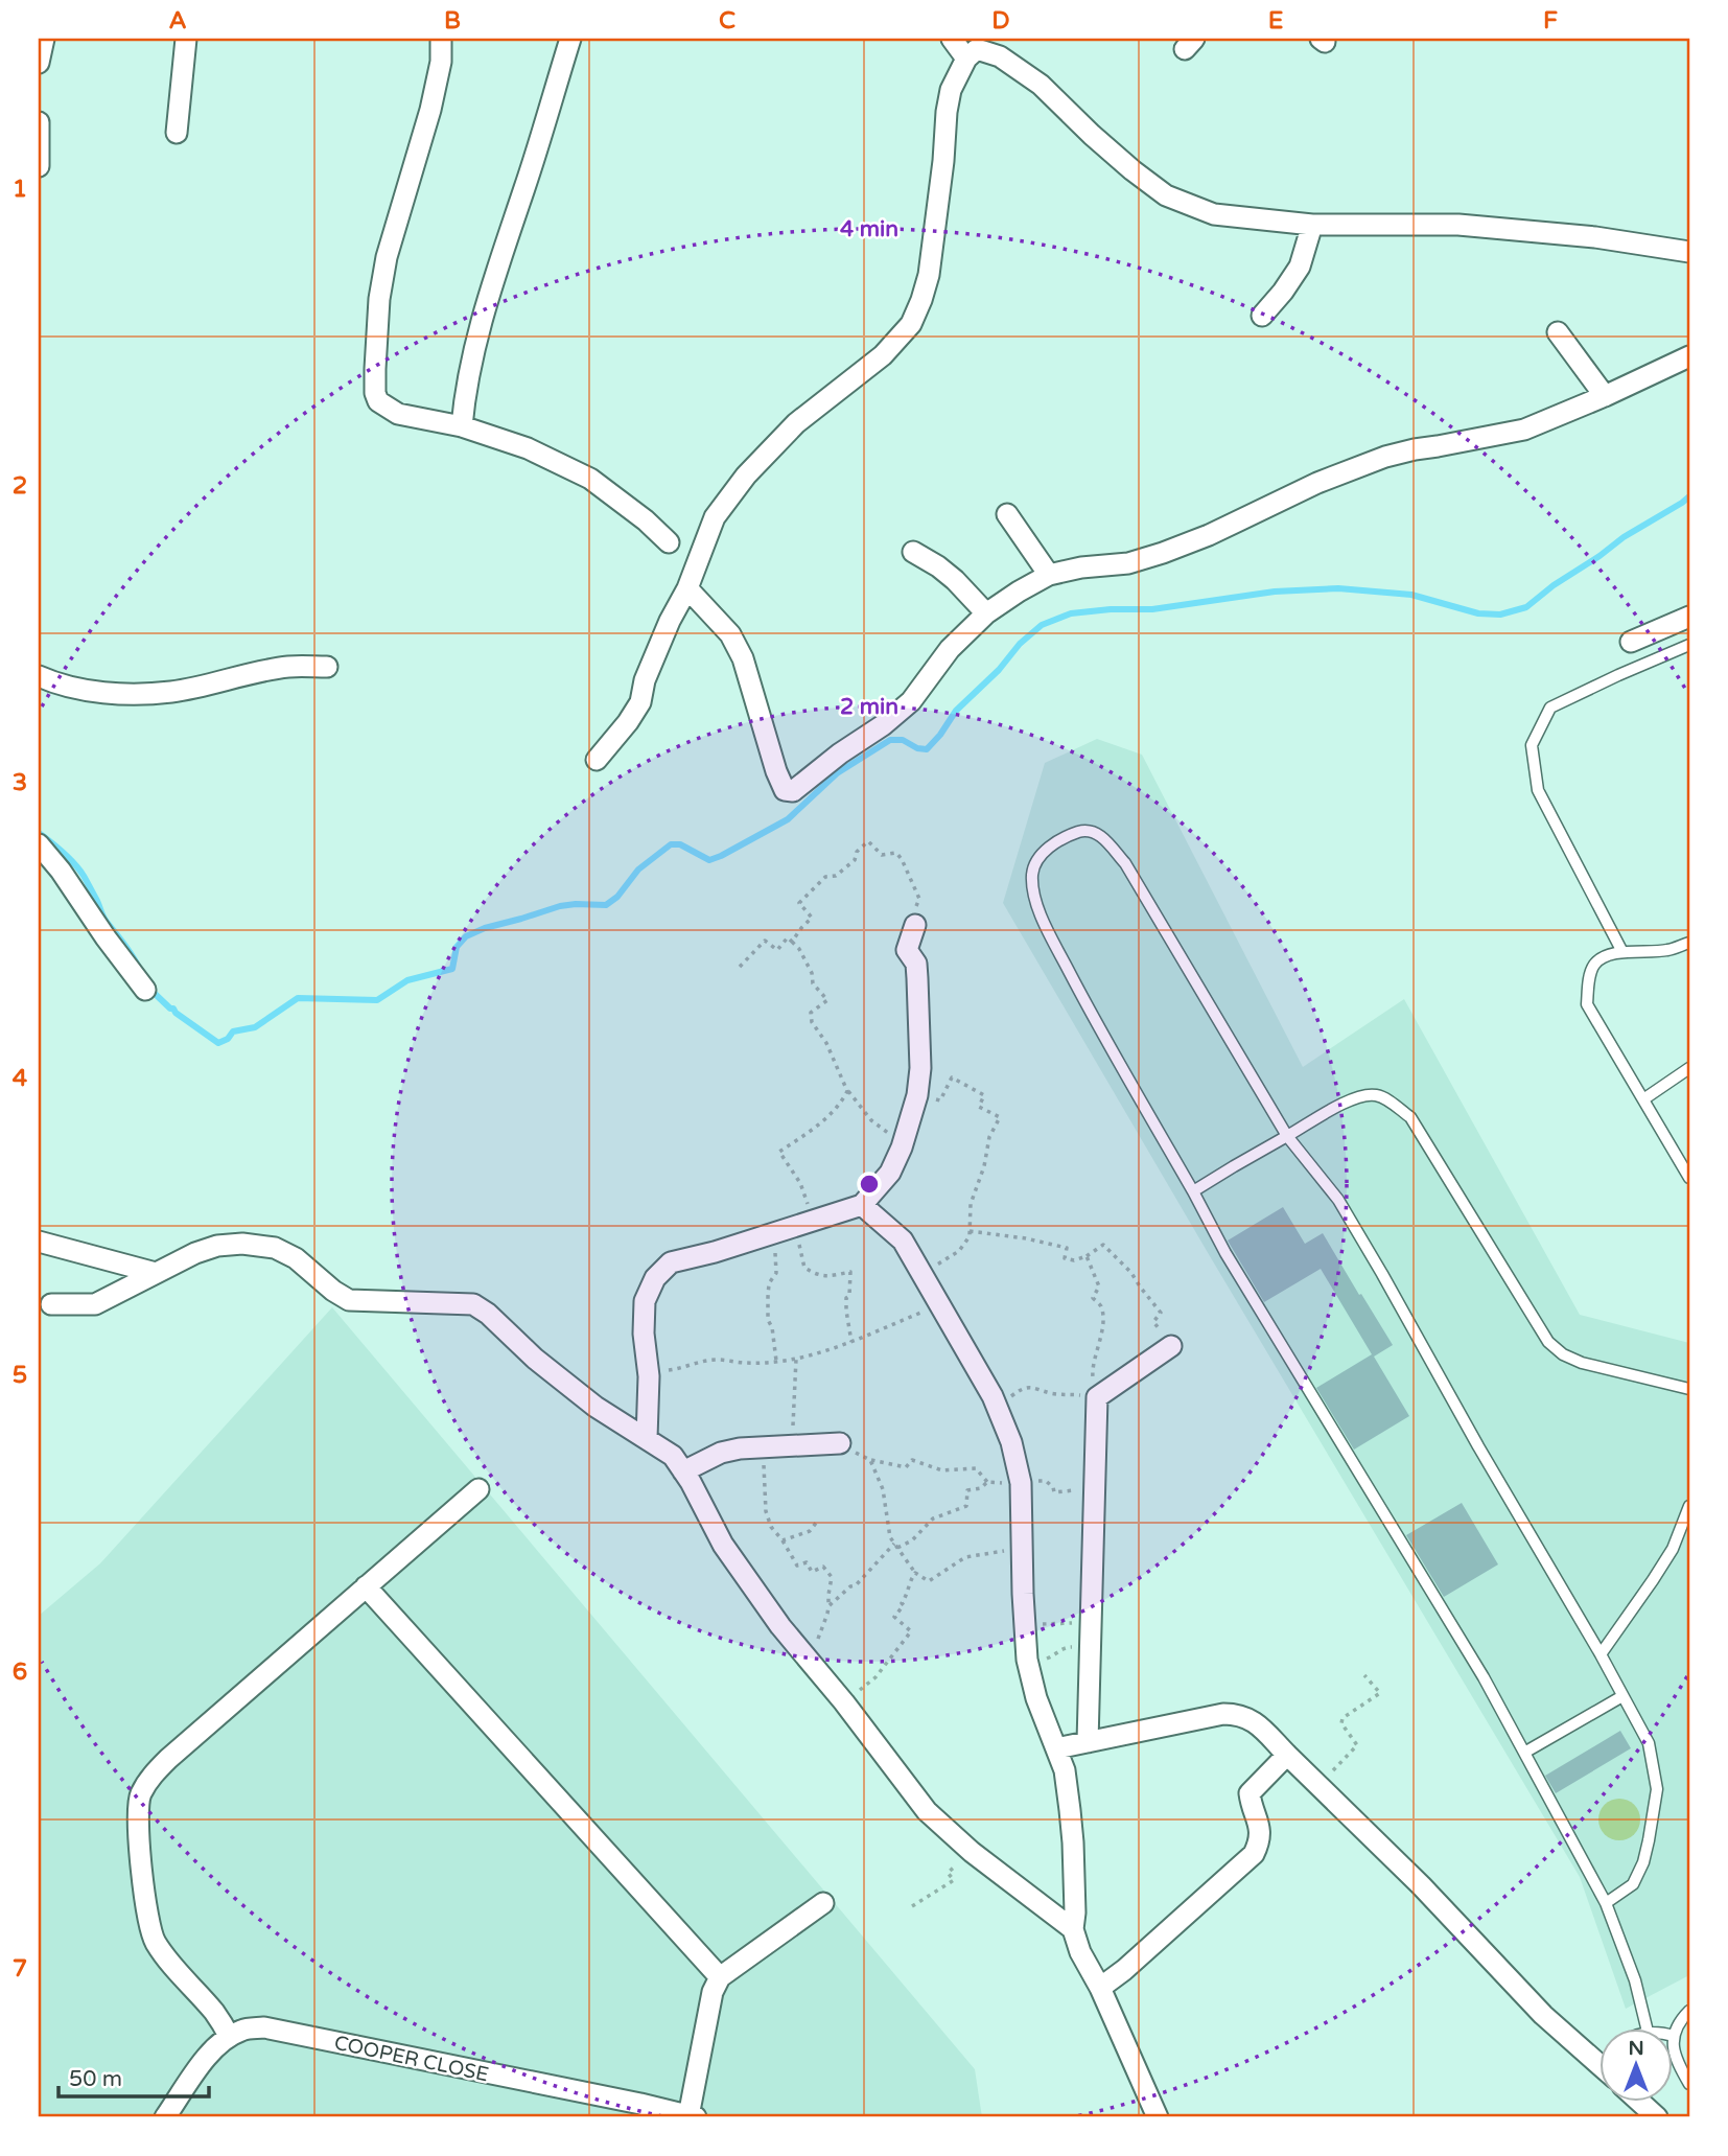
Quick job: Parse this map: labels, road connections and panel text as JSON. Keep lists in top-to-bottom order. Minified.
{"streets":{"street":["COOPER CLOSE"]},"scale_bar":"50 m","north":"top","grid":{"columns":["A","B","C","D","E","F"],"rows":["1","2","3","4","5","6","7"]},"rings":["4 min","2 min"]}
